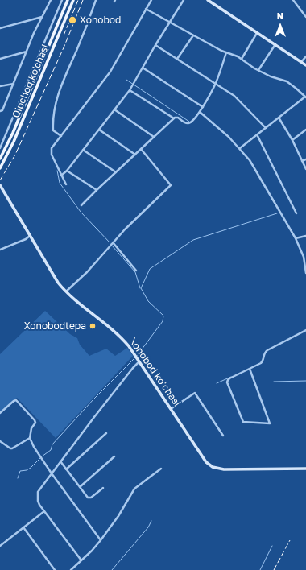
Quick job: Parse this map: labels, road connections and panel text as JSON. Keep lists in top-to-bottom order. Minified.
{"streets":{"main road":["Qipchoq ko'chasi","Xonobod koʻchasi"]},"places":["Xonobod","Xonobodtepa"],"north":"top"}
